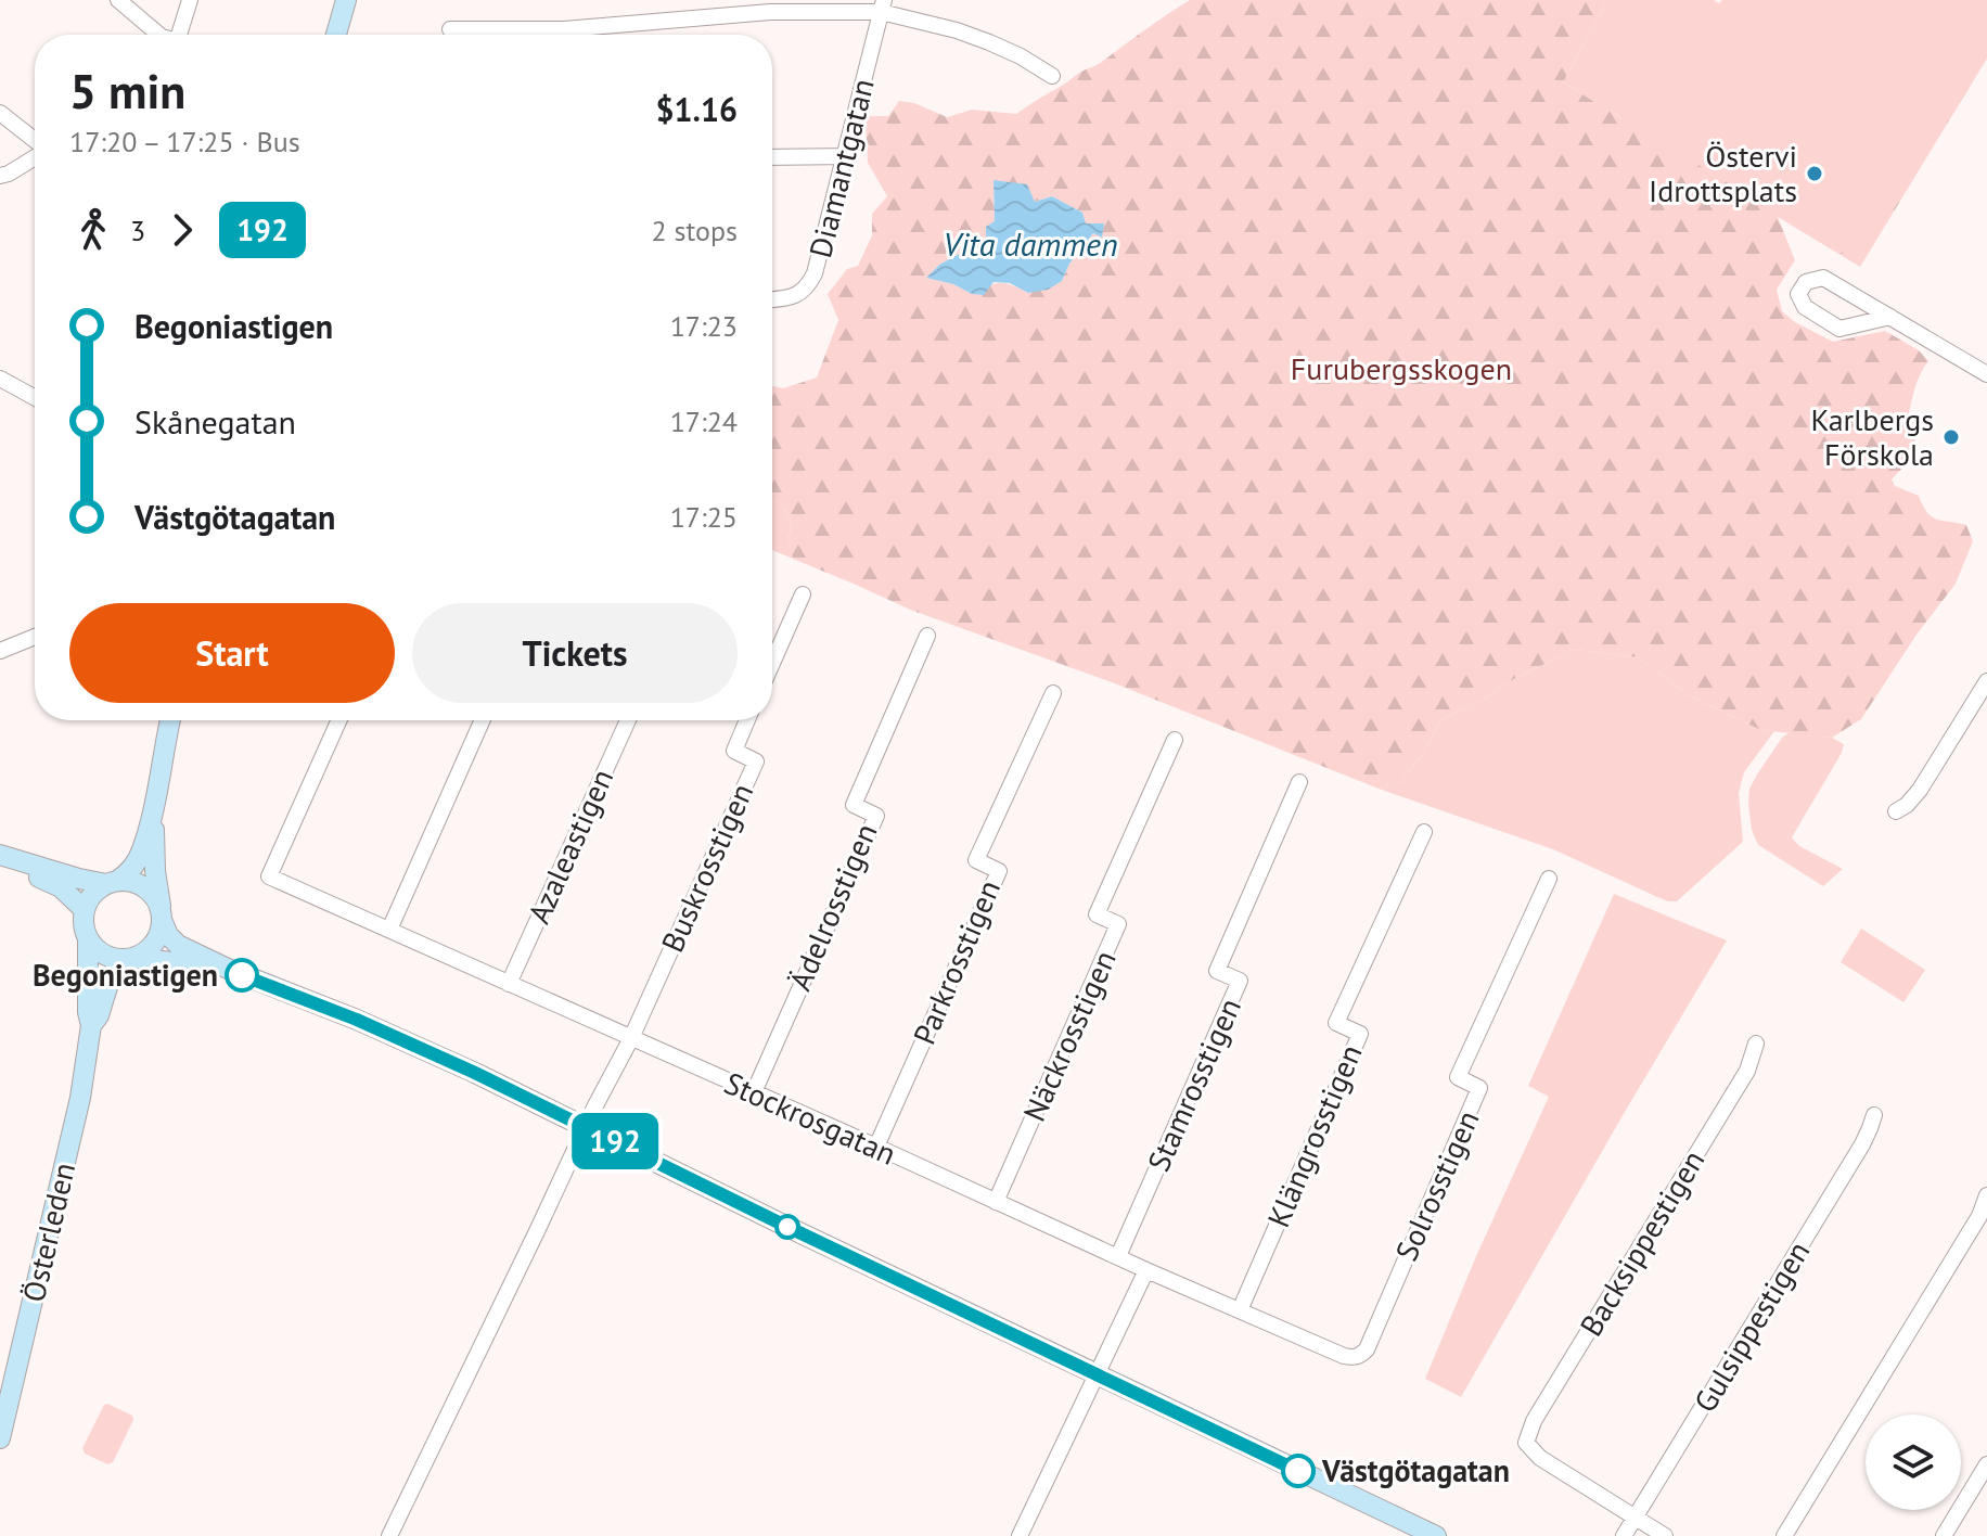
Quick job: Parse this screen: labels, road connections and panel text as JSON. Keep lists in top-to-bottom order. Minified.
{"streets":{"street":["Diamantgatan","Azaleastigen","Buskrosstigen","Ädelrosstigen","Parkrosstigen","Näckrosstigen","Stamrosstigen","Stockrosgatan","Klängrosstigen","Solrosstigen","Österleden","Backsippestigen","Gulsippestigen"]},"crossings":[["Azaleastigen","Stockrosgatan"],["Buskrosstigen","Stockrosgatan"],["Ädelrosstigen","Stockrosgatan"],["Parkrosstigen","Stockrosgatan"],["Näckrosstigen","Stockrosgatan"],["Stamrosstigen","Stockrosgatan"],["Stockrosgatan","Klängrosstigen"],["Stockrosgatan","Solrosstigen"],["Backsippestigen","Gulsippestigen"]],"water":["Vita dammen"],"parks":["Furubergsskogen"],"places":["Östervi Idrottsplats","Karlbergs Förskola","Begoniastigen","Västgötagatan"],"lines":["bus line 192"],"page":{"on_map":"192","heading":["5 min","17:20 – 17:25 · Bus","$1.16"],"legs":["3","192","2 stops"],"list":[{"name":"Begoniastigen","value":"17:23"},{"name":"Skånegatan","value":"17:24"},{"name":"Västgötagatan","value":"17:25"}],"buttons":["Start","Tickets"]}}
